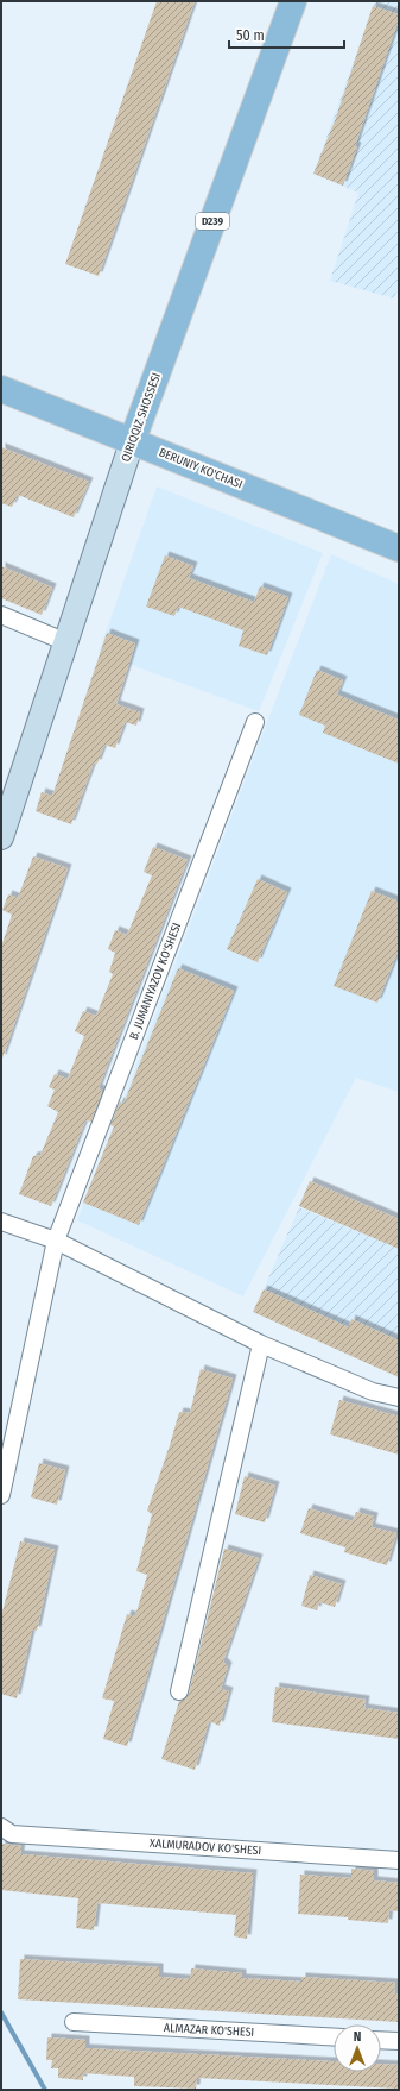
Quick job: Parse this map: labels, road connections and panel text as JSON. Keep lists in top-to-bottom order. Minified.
{"streets":{"main road":["D239","QIRIQQIZ SHOSSESI","BERUNIY KO'CHASI"],"street":["B. JUMANIYAZOV KO'SHESI","XALMURADOV KO'SHESI","ALMAZAR KO'SHESI"]},"crossings":[["QIRIQQIZ SHOSSESI","BERUNIY KO'CHASI"]],"scale_bar":"50 m","north":"top"}
